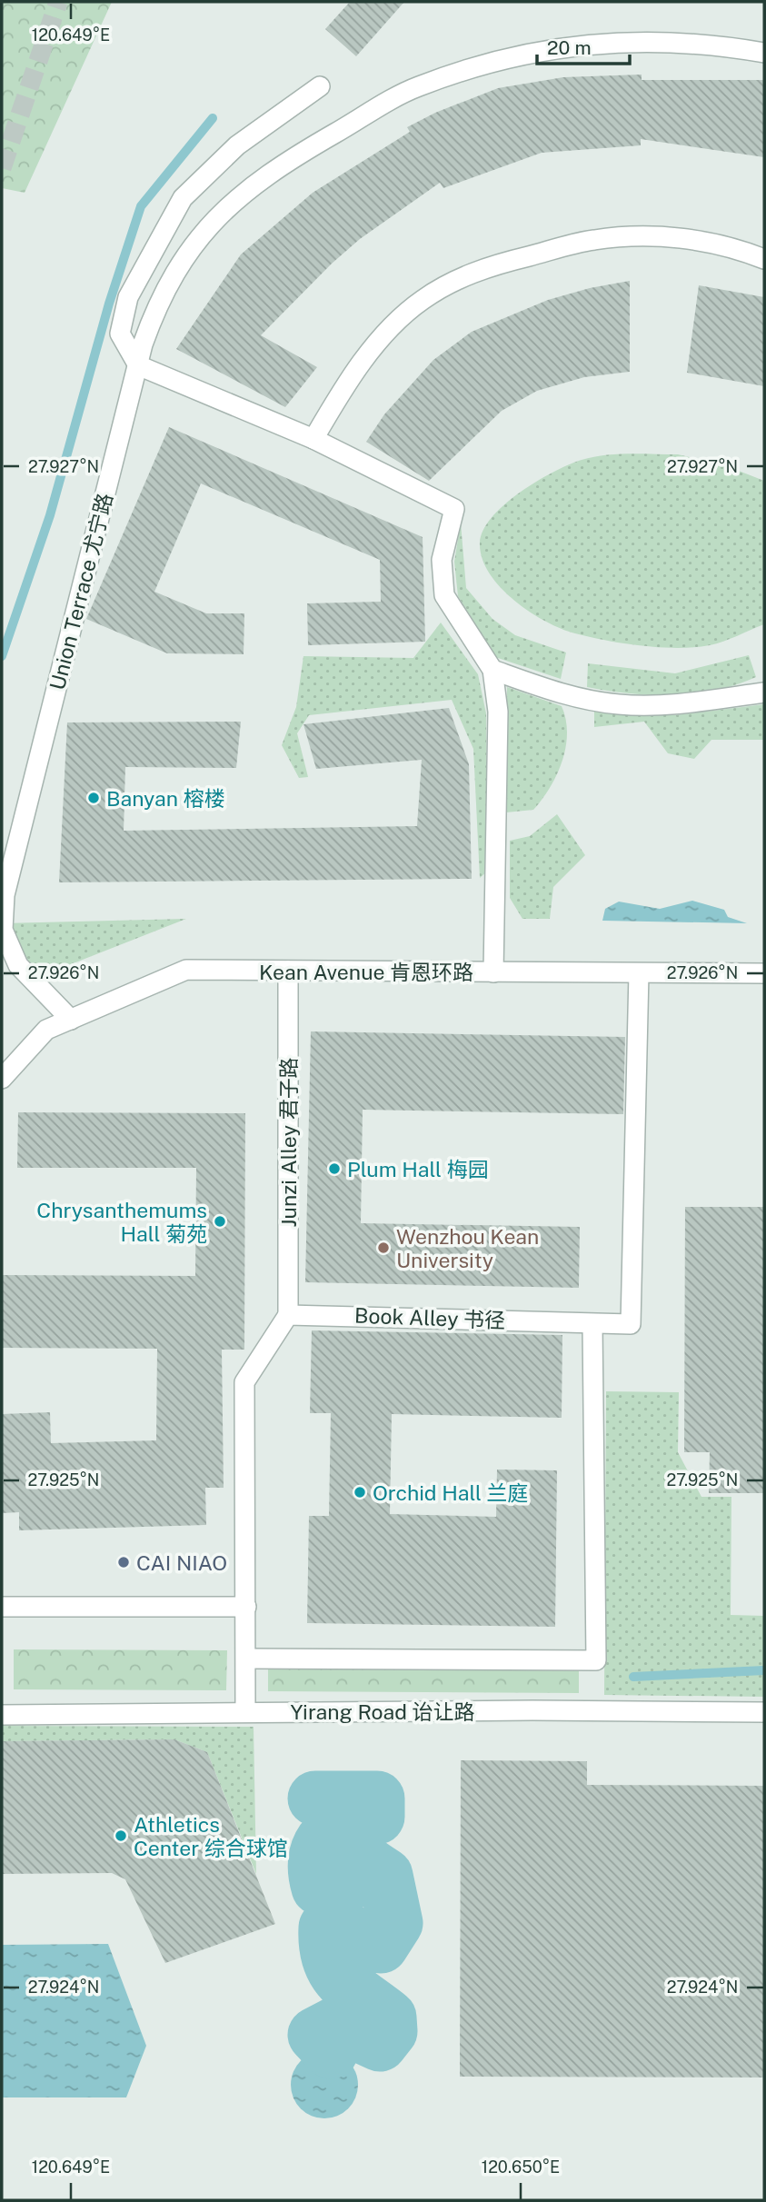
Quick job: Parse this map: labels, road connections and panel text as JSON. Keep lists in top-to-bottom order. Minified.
{"streets":{"street":["Union Terrace 尤宁路","Kean Avenue 肯恩环路","Junzi Alley 君子路","Book Alley 书径","Yirang Road 诒让路"]},"crossings":[["Union Terrace 尤宁路","Kean Avenue 肯恩环路"],["Kean Avenue 肯恩环路","Junzi Alley 君子路"],["Kean Avenue 肯恩环路","Book Alley 书径"],["Junzi Alley 君子路","Book Alley 书径"]],"places":["Banyan 榕楼","Plum Hall 梅园","Chrysanthemums Hall 菊苑","Wenzhou Kean University","Orchid Hall 兰庭","CAI NIAO","Athletics Center 综合球馆"],"scale_bar":"20 m","coordinates":["120.649°E","27.927°N","27.926°N","27.925°N","27.924°N","120.650°E"]}
